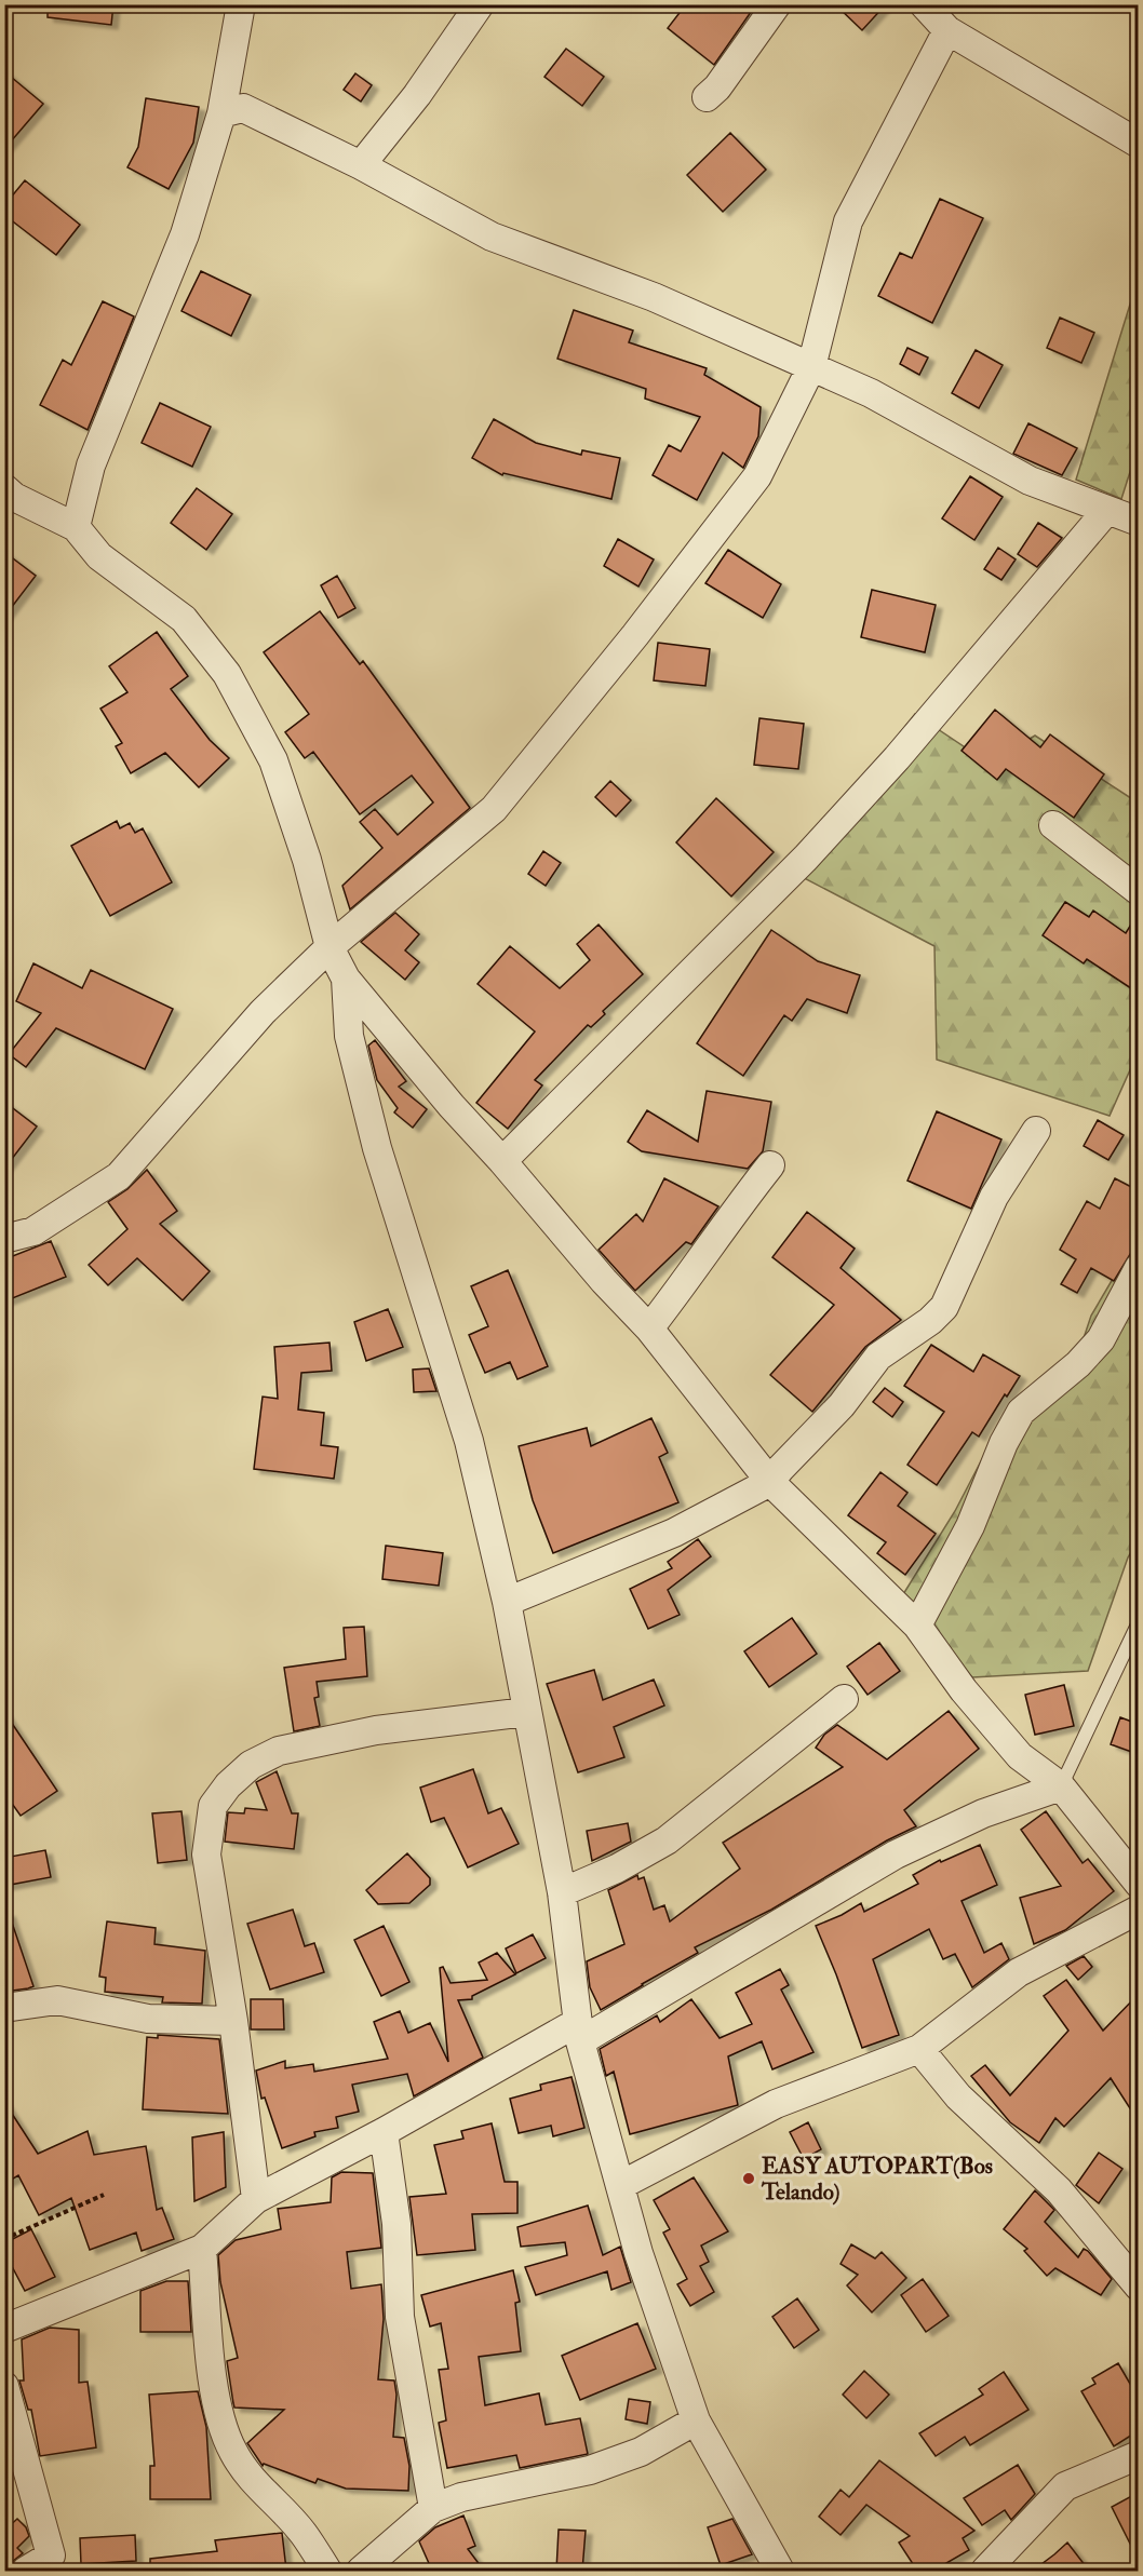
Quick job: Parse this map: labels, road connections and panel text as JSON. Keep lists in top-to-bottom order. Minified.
{"places":["EASY AUTOPART(Bos Telando)"]}
